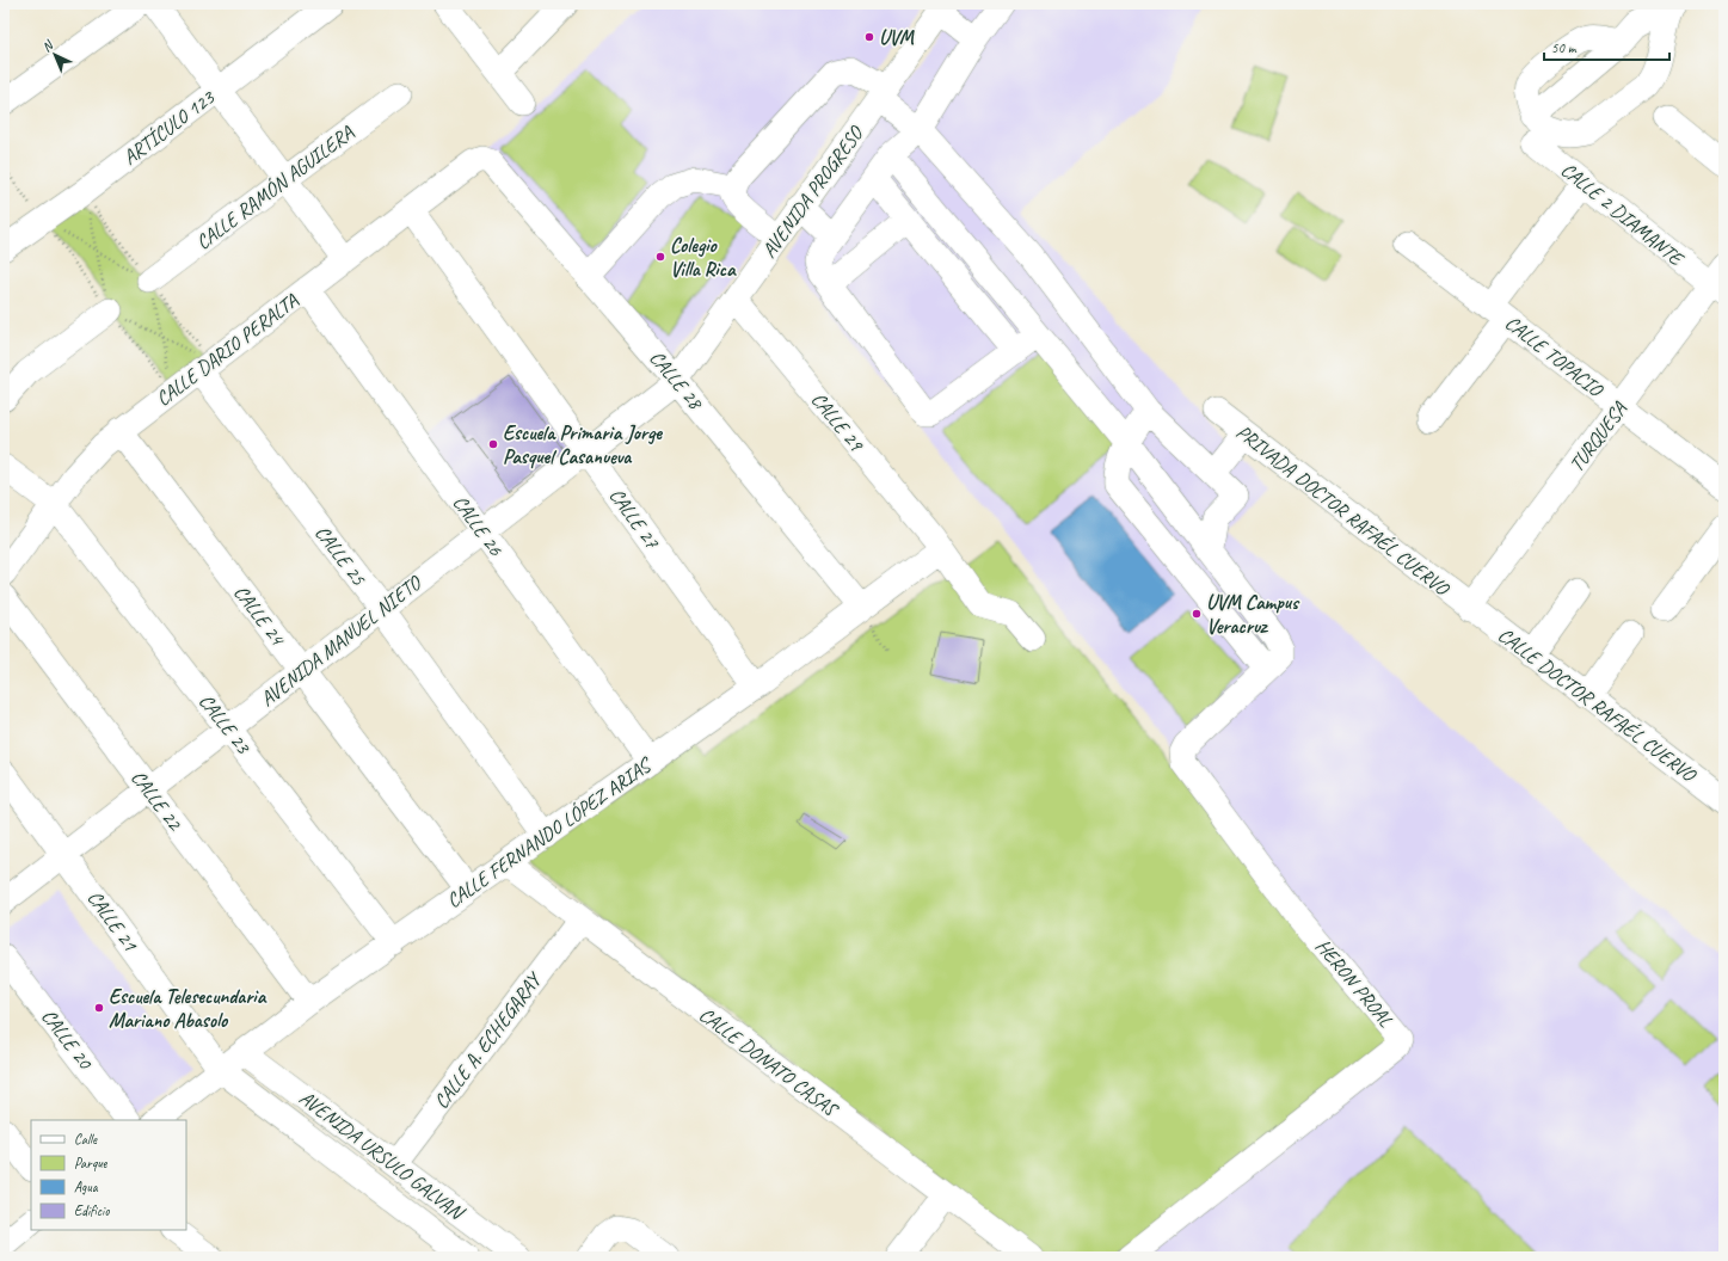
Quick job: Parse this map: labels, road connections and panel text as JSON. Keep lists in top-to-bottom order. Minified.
{"streets":{"street":["ARTÍCULO 123","CALLE RAMÓN AGUILERA","AVENIDA PROGRESO","CALLE 2 DIAMANTE","CALLE DARIO PERALTA","CALLE TOPACIO","CALLE 28","CALLE 29","TURQUESA","PRIVADA DOCTOR RAFAÉL CUERVO","CALLE 27","CALLE 26","CALLE 25","CALLE 24","AVENIDA MANUEL NIETO","CALLE DOCTOR RAFAÉL CUERVO","CALLE 23","CALLE 22","CALLE FERNANDO LÓPEZ ARIAS","CALLE 21","HERON PROAL","CALLE 20","CALLE A. ECHEGARAY","CALLE DONATO CASAS","AVENIDA URSULO GALVAN"]},"crossings":[["AVENIDA PROGRESO","CALLE 28"],["AVENIDA PROGRESO","CALLE 29"],["AVENIDA PROGRESO","AVENIDA MANUEL NIETO"],["CALLE 2 DIAMANTE","TURQUESA"],["CALLE DARIO PERALTA","CALLE 28"],["CALLE DARIO PERALTA","CALLE 27"],["CALLE DARIO PERALTA","CALLE 26"],["CALLE DARIO PERALTA","CALLE 25"],["CALLE DARIO PERALTA","CALLE 24"],["CALLE DARIO PERALTA","CALLE 23"],["CALLE TOPACIO","TURQUESA"],["CALLE 28","AVENIDA MANUEL NIETO"],["CALLE 28","CALLE FERNANDO LÓPEZ ARIAS"],["CALLE 29","CALLE FERNANDO LÓPEZ ARIAS"],["TURQUESA","PRIVADA DOCTOR RAFAÉL CUERVO"],["TURQUESA","CALLE DOCTOR RAFAÉL CUERVO"],["PRIVADA DOCTOR RAFAÉL CUERVO","CALLE DOCTOR RAFAÉL CUERVO"],["CALLE 27","AVENIDA MANUEL NIETO"],["CALLE 27","CALLE FERNANDO LÓPEZ ARIAS"],["CALLE 26","AVENIDA MANUEL NIETO"],["CALLE 26","CALLE FERNANDO LÓPEZ ARIAS"],["CALLE 25","AVENIDA MANUEL NIETO"],["CALLE 25","CALLE FERNANDO LÓPEZ ARIAS"],["CALLE 24","AVENIDA MANUEL NIETO"],["CALLE 24","CALLE FERNANDO LÓPEZ ARIAS"],["AVENIDA MANUEL NIETO","CALLE 23"],["AVENIDA MANUEL NIETO","CALLE 22"],["AVENIDA MANUEL NIETO","CALLE 21"],["CALLE 23","CALLE FERNANDO LÓPEZ ARIAS"],["CALLE 22","CALLE FERNANDO LÓPEZ ARIAS"],["CALLE FERNANDO LÓPEZ ARIAS","CALLE 21"],["CALLE FERNANDO LÓPEZ ARIAS","CALLE DONATO CASAS"],["CALLE FERNANDO LÓPEZ ARIAS","AVENIDA URSULO GALVAN"],["CALLE 21","AVENIDA URSULO GALVAN"],["CALLE A. ECHEGARAY","CALLE DONATO CASAS"],["CALLE A. ECHEGARAY","AVENIDA URSULO GALVAN"]],"places":["UVM","Colegio Villa Rica","Escuela Primaria Jorge Pasquel Casanueva","UVM Campus Veracruz","Escuela Telesecundaria Mariano Abasolo"],"legend":["Calle","Parque","Agua","Edificio"],"scale_bar":"50 m","north":"top left"}
